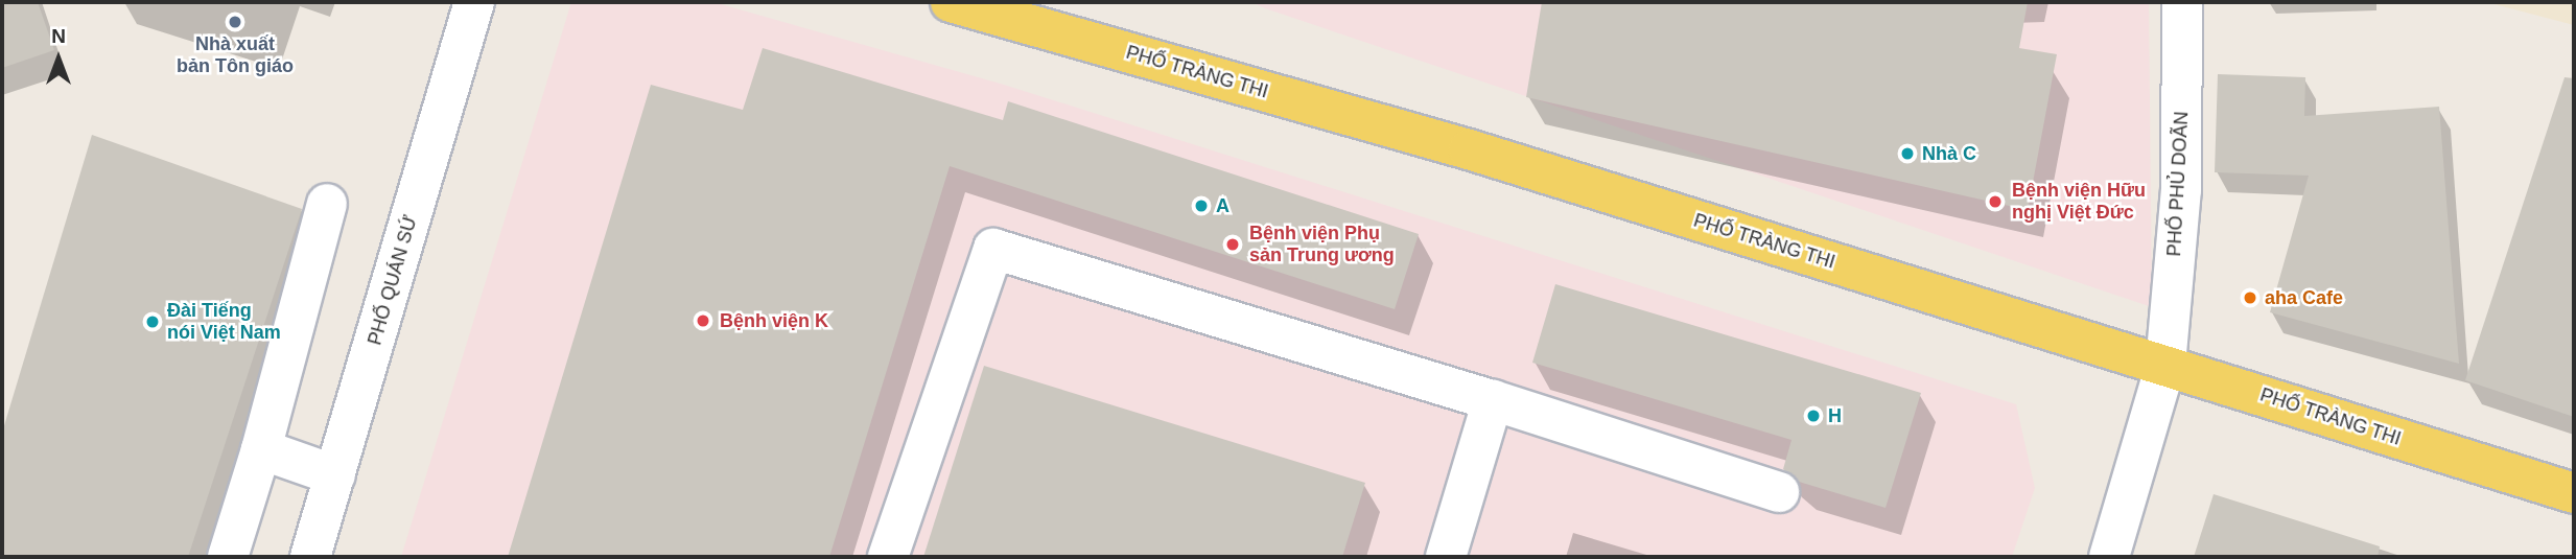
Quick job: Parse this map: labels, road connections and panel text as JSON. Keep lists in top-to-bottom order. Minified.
{"streets":{"main road":["PHỐ TRÀNG THI"],"street":["PHỐ PHỦ DOÃN","PHỐ QUÁN SỨ"]},"crossings":[["PHỐ TRÀNG THI","PHỐ PHỦ DOÃN"]],"places":["Nhà xuất bản Tôn giáo","Nhà C","Bệnh viện Hữu nghị Việt Đức","A","Bệnh viện Phụ sản Trung ương","aha Cafe","Bệnh viện K","Đài Tiếng nói Việt Nam","H"],"north":"top"}
